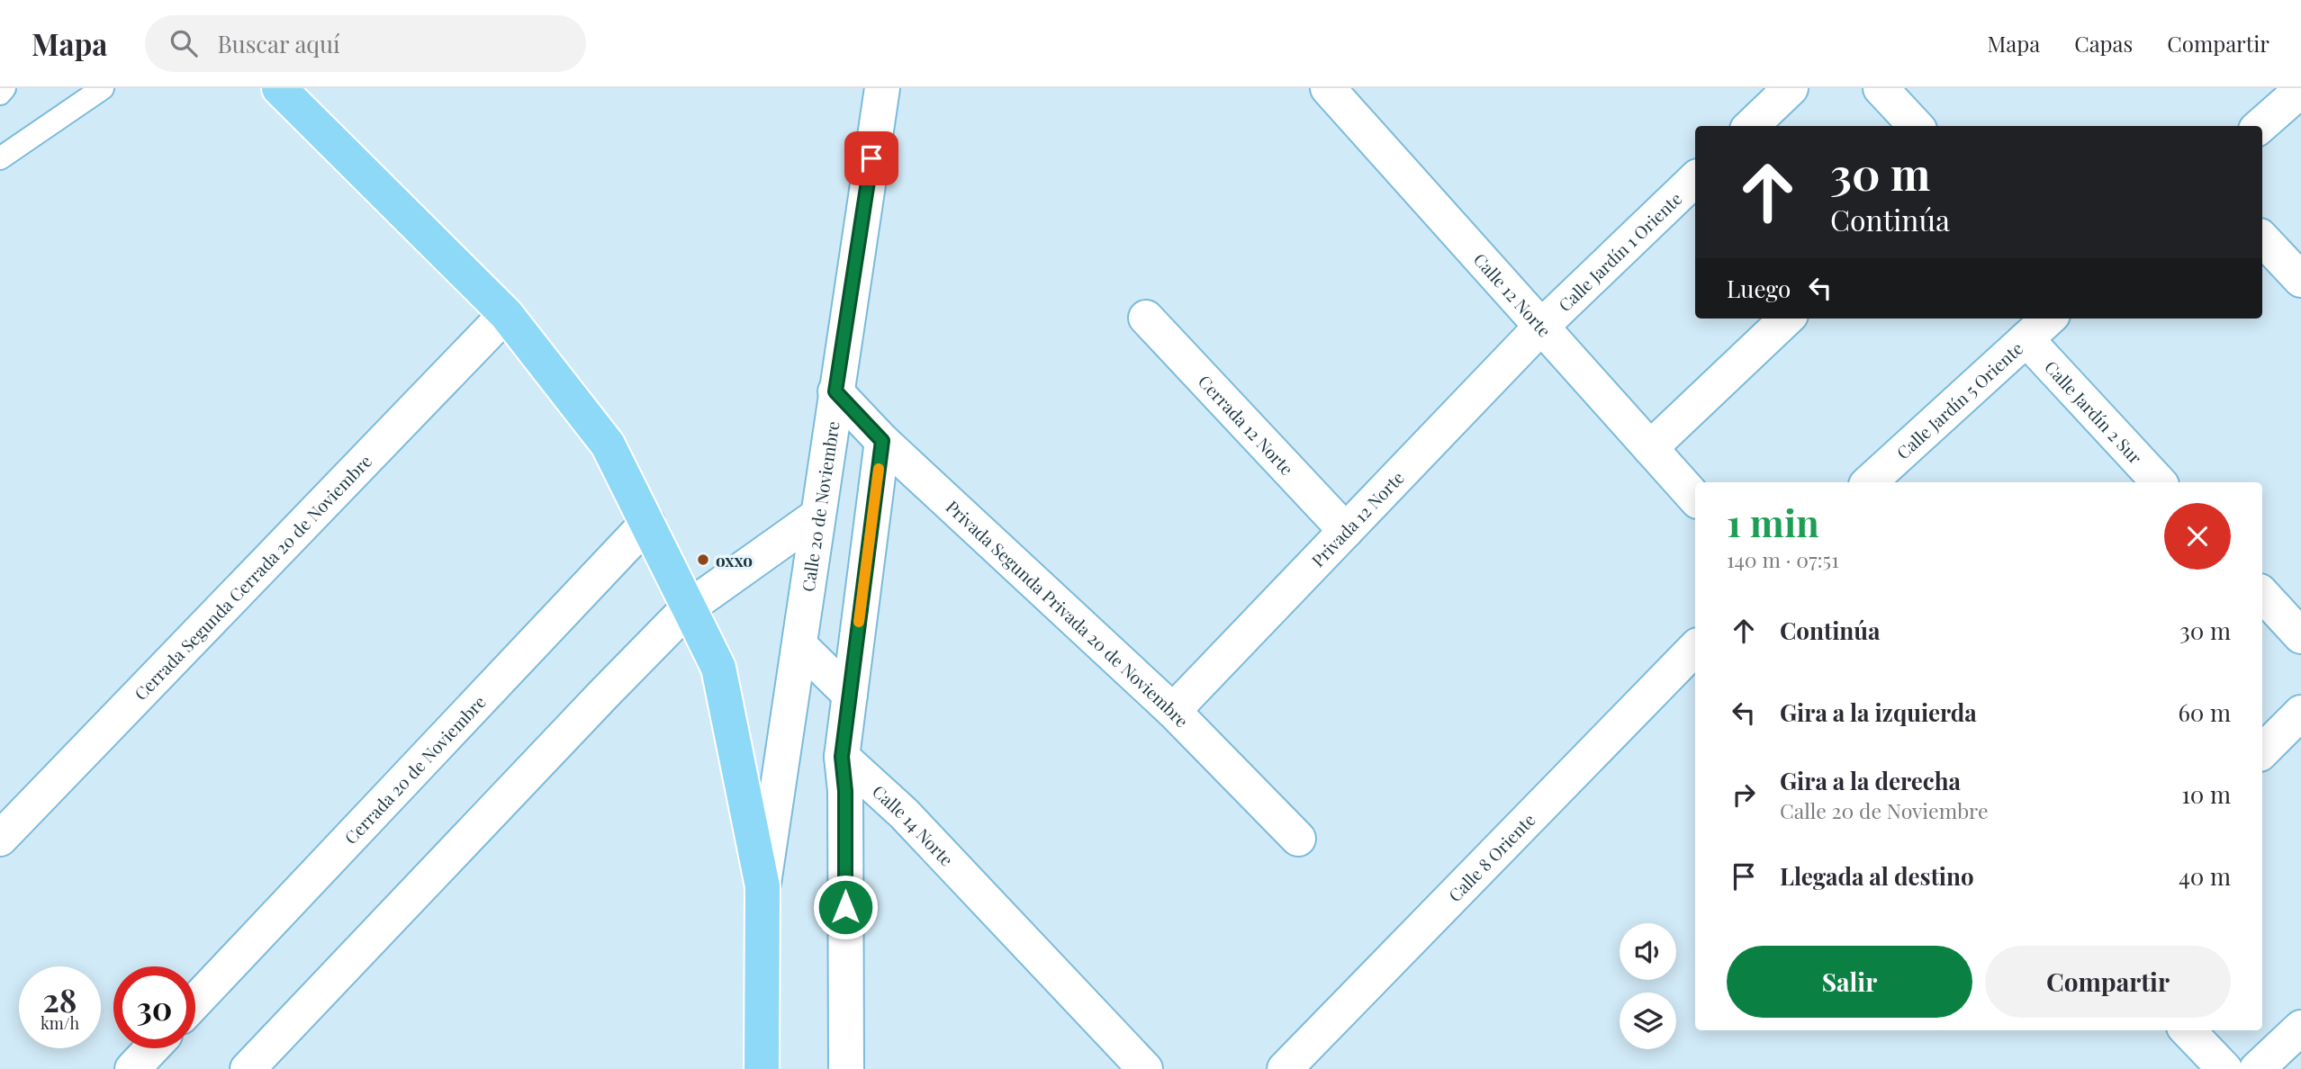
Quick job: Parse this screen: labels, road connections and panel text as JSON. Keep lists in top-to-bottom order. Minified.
{"streets":{"street":["Calle Jardín 1 Oriente","Calle 12 Norte","Calle Jardín 5 Oriente","Calle Jardín 2 Sur","Cerrada 12 Norte","Calle 20 de Noviembre","Privada 12 Norte","Cerrada Segunda Cerrada 20 de Noviembre","Privada Segunda Privada 20 de Noviembre","Cerrada 20 de Noviembre","Calle 14 Norte","Calle 8 Oriente"]},"crossings":[["Calle Jardín 1 Oriente","Calle 12 Norte"],["Calle Jardín 1 Oriente","Privada 12 Norte"],["Calle 12 Norte","Privada 12 Norte"],["Calle Jardín 5 Oriente","Calle Jardín 2 Sur"],["Cerrada 12 Norte","Privada 12 Norte"],["Calle 20 de Noviembre","Privada Segunda Privada 20 de Noviembre"],["Privada 12 Norte","Privada Segunda Privada 20 de Noviembre"]],"places":["oxxo"],"page":{"header":"Mapa","search":"Buscar aquí","nav":["Mapa","Capas","Compartir"],"turn":["30 m","Continúa"],"then":"Luego","heading":["1 min","140 m · 07:51"],"list":[{"name":"Continúa","value":"30 m"},{"name":"Gira a la izquierda","value":"60 m"},{"name":"Gira a la derecha","note":"Calle 20 de Noviembre","value":"10 m"},{"name":"Llegada al destino","value":"40 m"}],"buttons":["Salir","Compartir"],"speed":"28 km/h","limit":"30"}}
